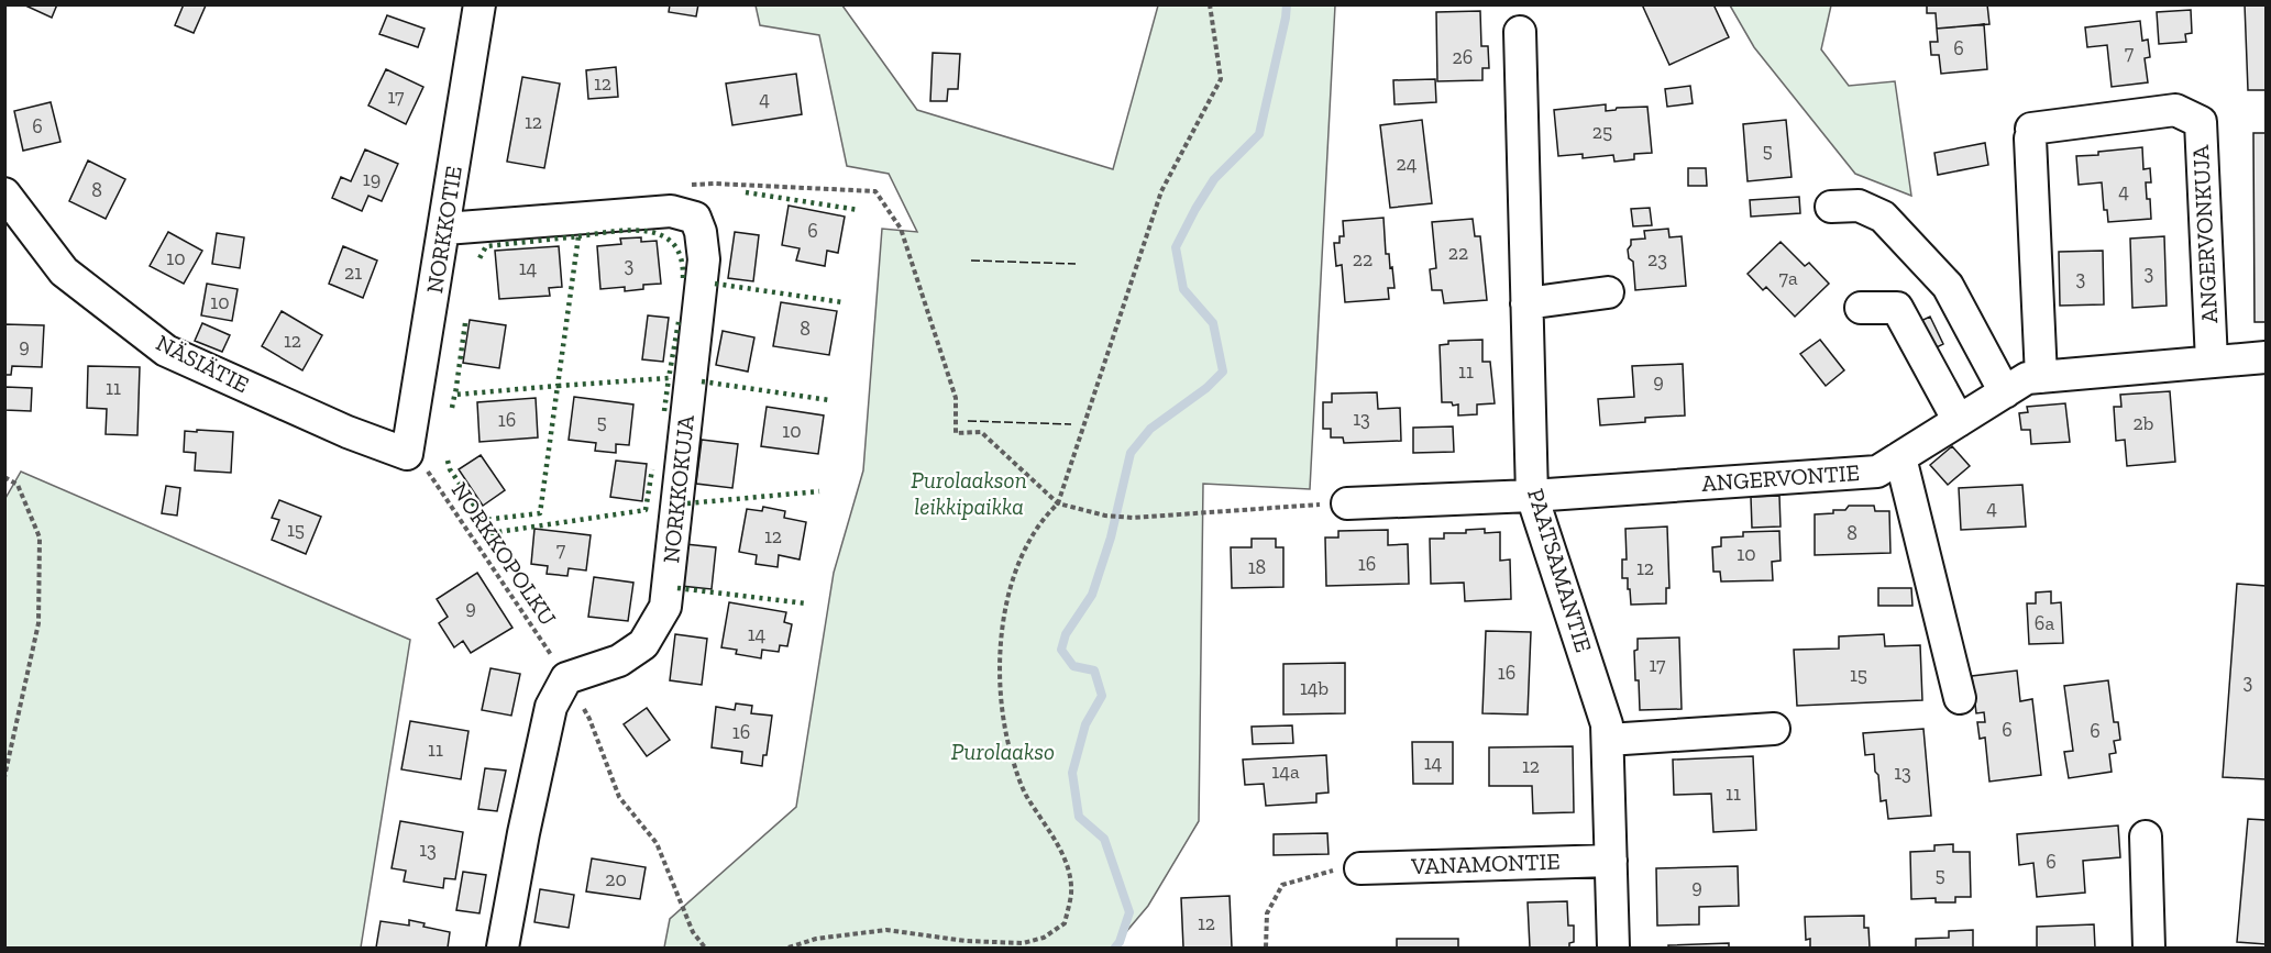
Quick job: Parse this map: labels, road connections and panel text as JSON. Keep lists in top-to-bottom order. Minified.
{"streets":{"street":["NORKKOTIE","ANGERVONKUJA","NÄSIÄTIE","ANGERVONTIE","NORKKOKUJA","PAATSAMANTIE","VANAMONTIE"],"path":["NORKKOPOLKU"]},"crossings":[["NORKKOTIE","NÄSIÄTIE"],["NORKKOTIE","NORKKOKUJA"],["NORKKOTIE","NORKKOPOLKU"],["ANGERVONKUJA","ANGERVONTIE"],["NÄSIÄTIE","NORKKOPOLKU"],["ANGERVONTIE","PAATSAMANTIE"],["NORKKOKUJA","NORKKOPOLKU"],["PAATSAMANTIE","VANAMONTIE"]],"parks":["Purolaakson leikkipaikka","Purolaakso"],"house_numbers":["6","7","26","12","17","4","12","6","25","5","24","19","8","4","6","22","10","22","23","3","14","21","3","7a","3","10","8","12","9","11","9","11","13","16","5","2b","10","4","15","8","12","7","10","16","18","12","9","6a","14","17","16","15","3","14b","6","6","16","11","14","12","14a","13","11","13","6","5","20","9","12"]}
